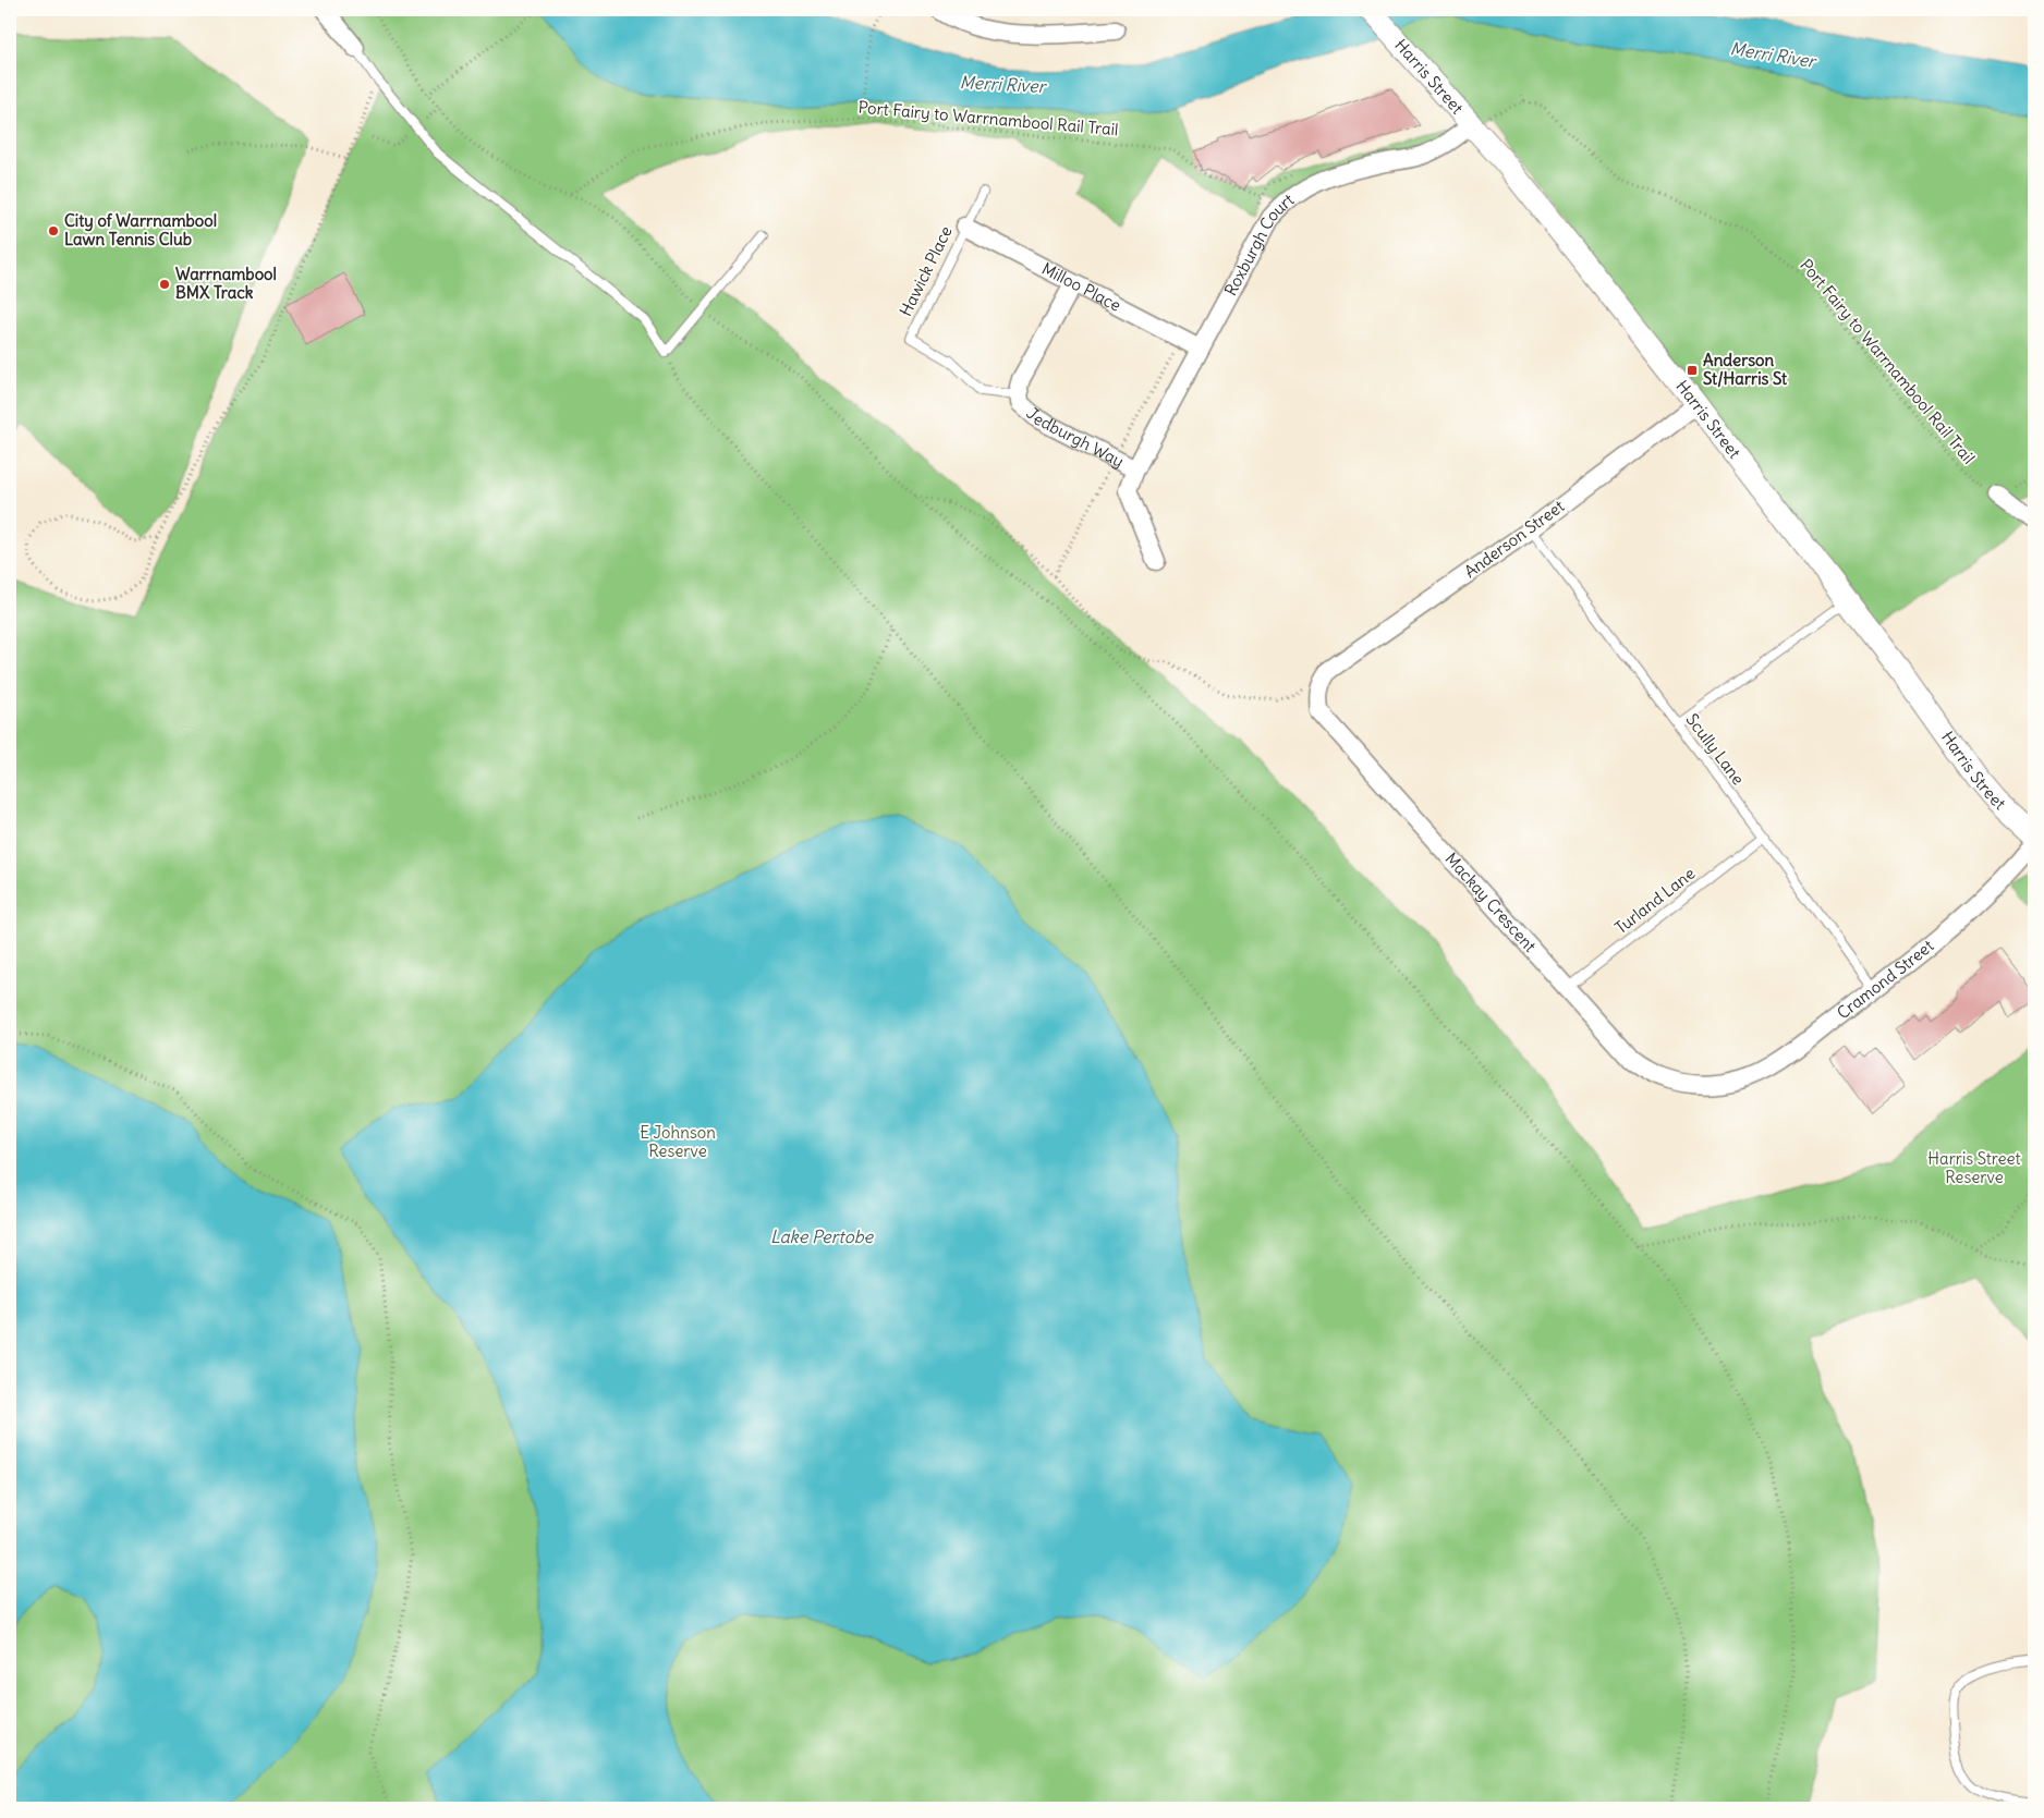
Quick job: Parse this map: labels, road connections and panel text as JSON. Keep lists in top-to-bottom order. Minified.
{"streets":{"street":["Harris Street","Roxburgh Court","Milloo Place","Jedburgh Way","Anderson Street","Mackay Crescent","Cramond Street"],"lane":["Hawick Place","Scully Lane","Turland Lane"],"path":["Port Fairy to Warrnambool Rail Trail"]},"crossings":[["Harris Street","Roxburgh Court"],["Harris Street","Anderson Street"],["Roxburgh Court","Milloo Place"],["Roxburgh Court","Jedburgh Way"],["Hawick Place","Milloo Place"],["Hawick Place","Jedburgh Way"],["Milloo Place","Jedburgh Way"],["Anderson Street","Scully Lane"],["Anderson Street","Mackay Crescent"],["Scully Lane","Turland Lane"],["Scully Lane","Cramond Street"],["Turland Lane","Mackay Crescent"],["Mackay Crescent","Cramond Street"]],"water":["Merri River","Lake Pertobe"],"parks":["E Johnson Reserve","Harris Street Reserve"],"places":{"other":["City of Warrnambool Lawn Tennis Club","Warrnambool BMX Track"],"transit":["Anderson St/Harris St"]}}
